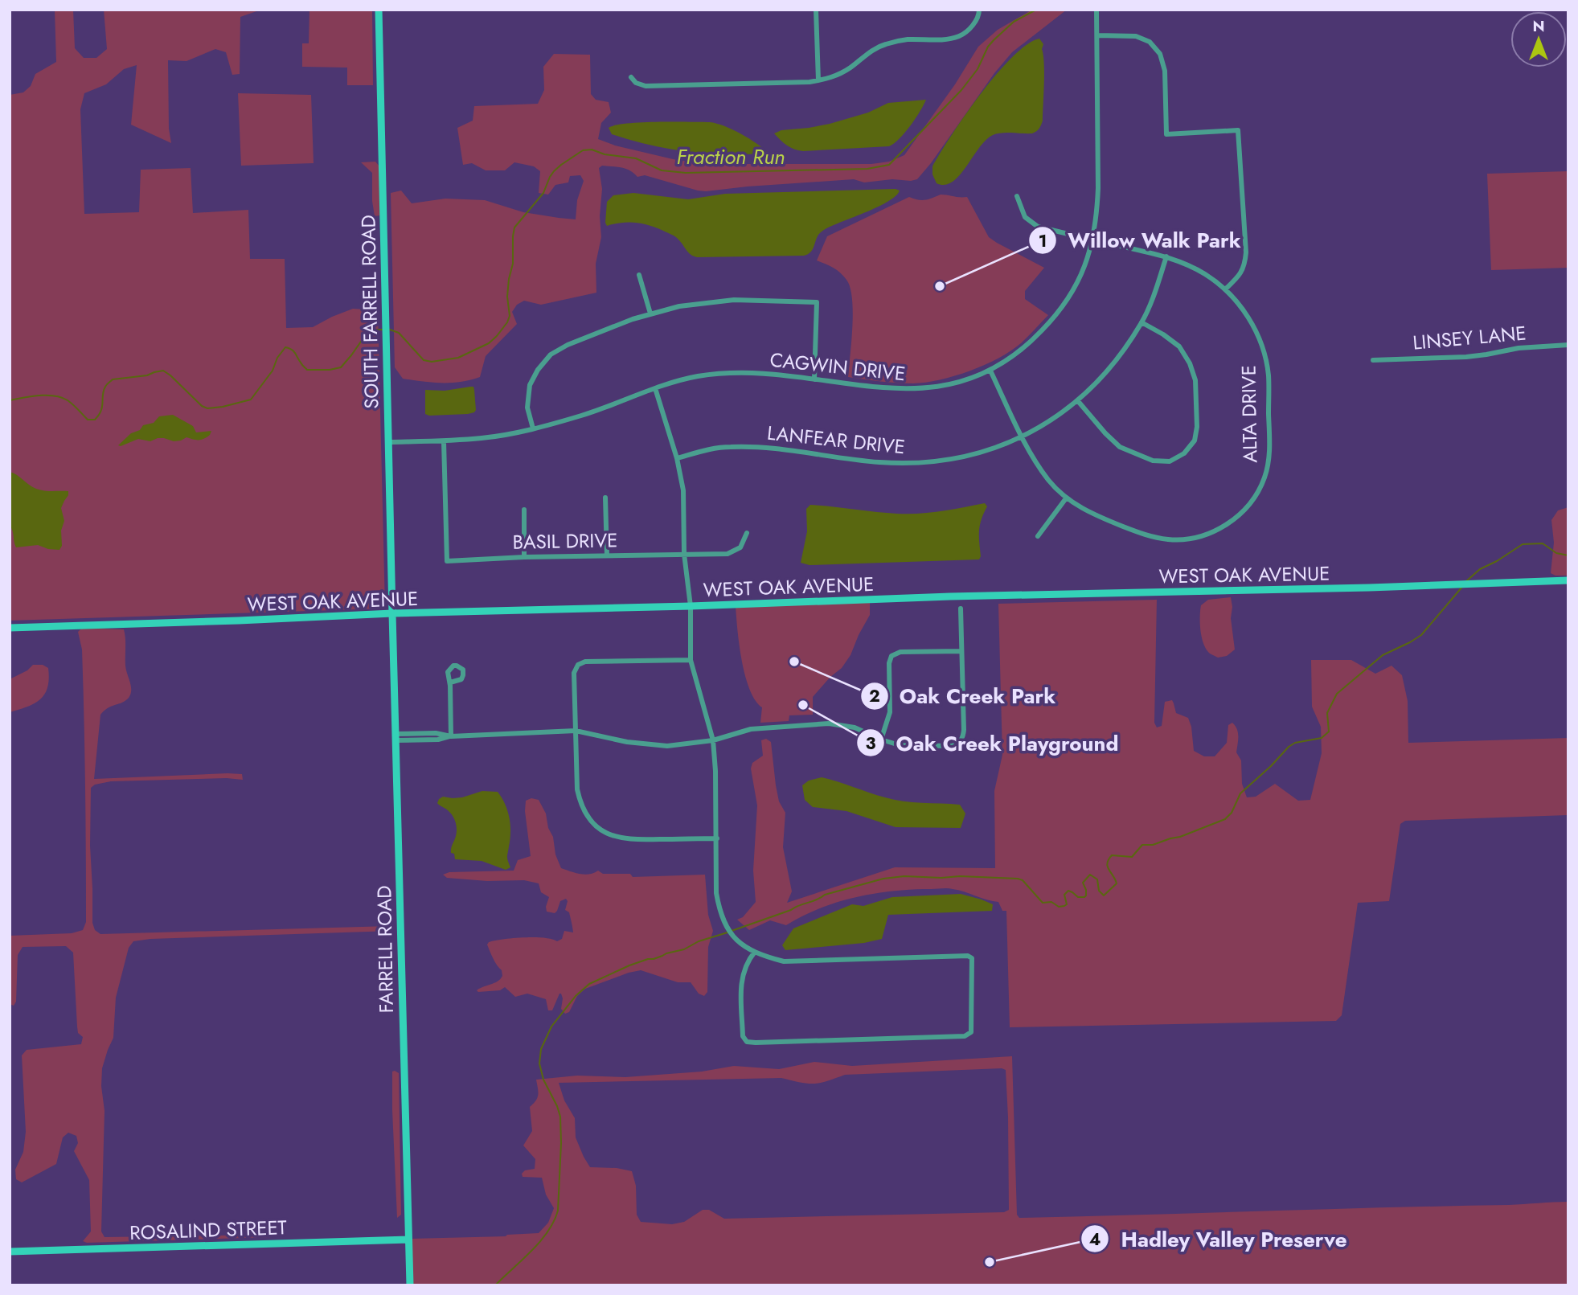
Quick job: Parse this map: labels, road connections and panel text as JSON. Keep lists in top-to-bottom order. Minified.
{"streets":{"street":["SOUTH FARRELL ROAD","LINSEY LANE","CAGWIN DRIVE","ALTA DRIVE","LANFEAR DRIVE","BASIL DRIVE","WEST OAK AVENUE","FARRELL ROAD","ROSALIND STREET"]},"crossings":[["SOUTH FARRELL ROAD","CAGWIN DRIVE"],["SOUTH FARRELL ROAD","WEST OAK AVENUE"],["SOUTH FARRELL ROAD","FARRELL ROAD"],["CAGWIN DRIVE","ALTA DRIVE"],["CAGWIN DRIVE","BASIL DRIVE"],["ALTA DRIVE","LANFEAR DRIVE"],["WEST OAK AVENUE","FARRELL ROAD"],["FARRELL ROAD","ROSALIND STREET"]],"water":["Fraction Run"],"places":["Willow Walk Park","Oak Creek Park","Oak Creek Playground","Hadley Valley Preserve"],"north":"top"}
